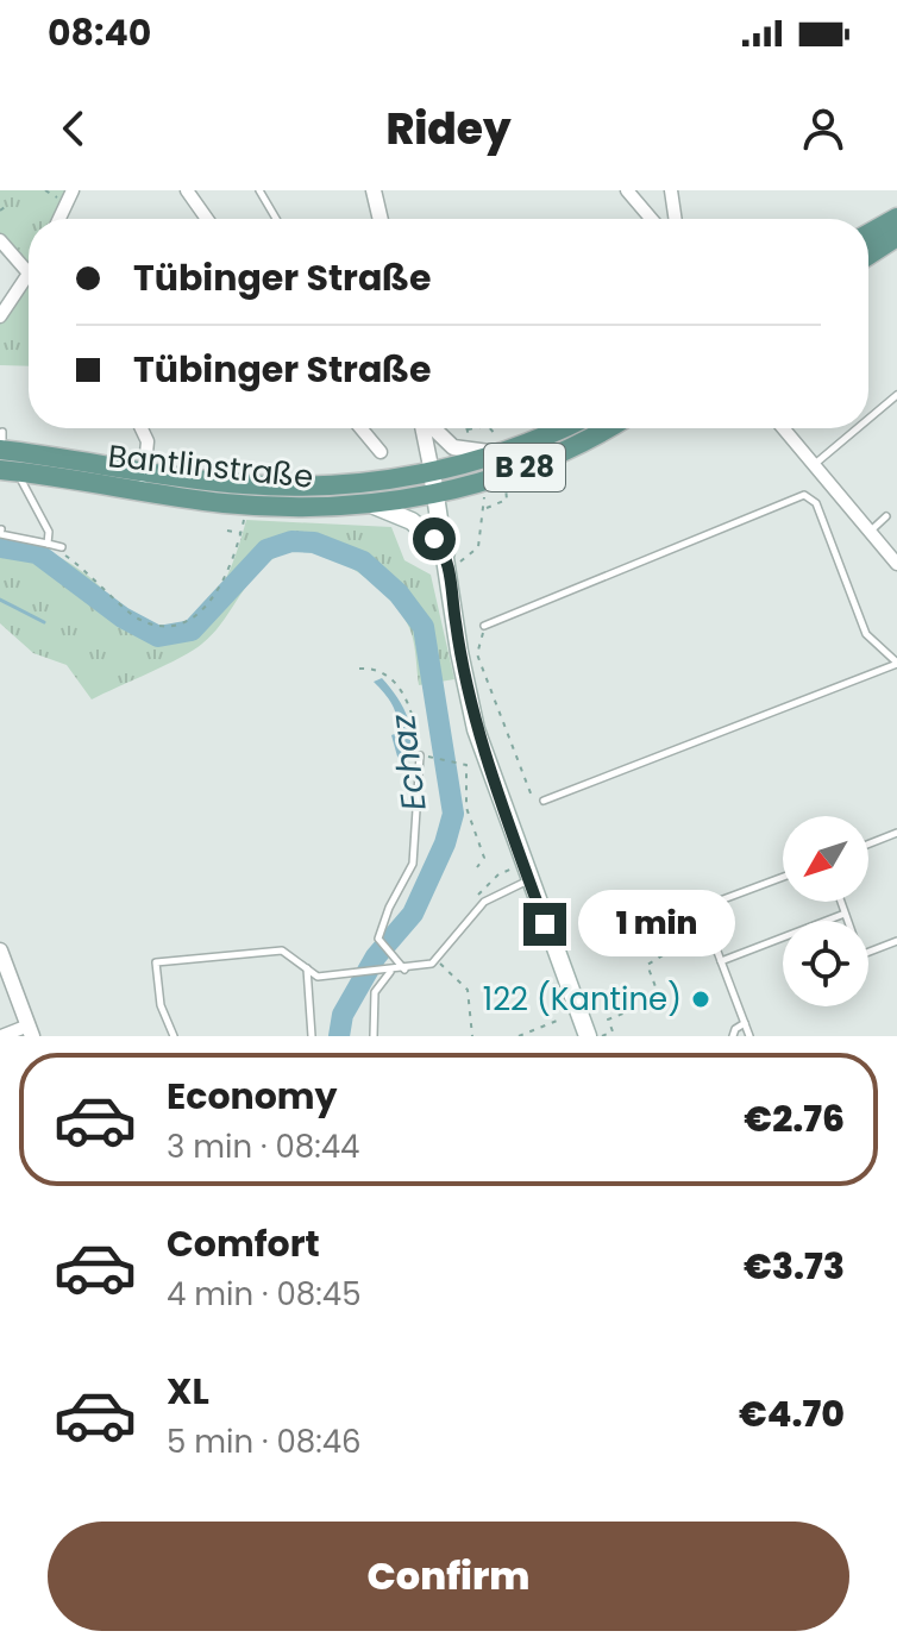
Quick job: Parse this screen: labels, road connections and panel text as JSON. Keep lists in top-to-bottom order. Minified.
{"streets":{"main road":["Bantlinstraße","B 28"]},"water":["Echaz"],"places":["122 (Kantine)"],"north":"bottom left","page":{"status":"08:40","header":"Ridey","banner":["Tübinger Straße","Tübinger Straße"],"bubble":"1 min","list":[{"name":"Economy","note":"3 min · 08:44","value":"€2.76"},{"name":"Comfort","note":"4 min · 08:45","value":"€3.73"},{"name":"XL","note":"5 min · 08:46","value":"€4.70"}],"buttons":"Confirm"}}
